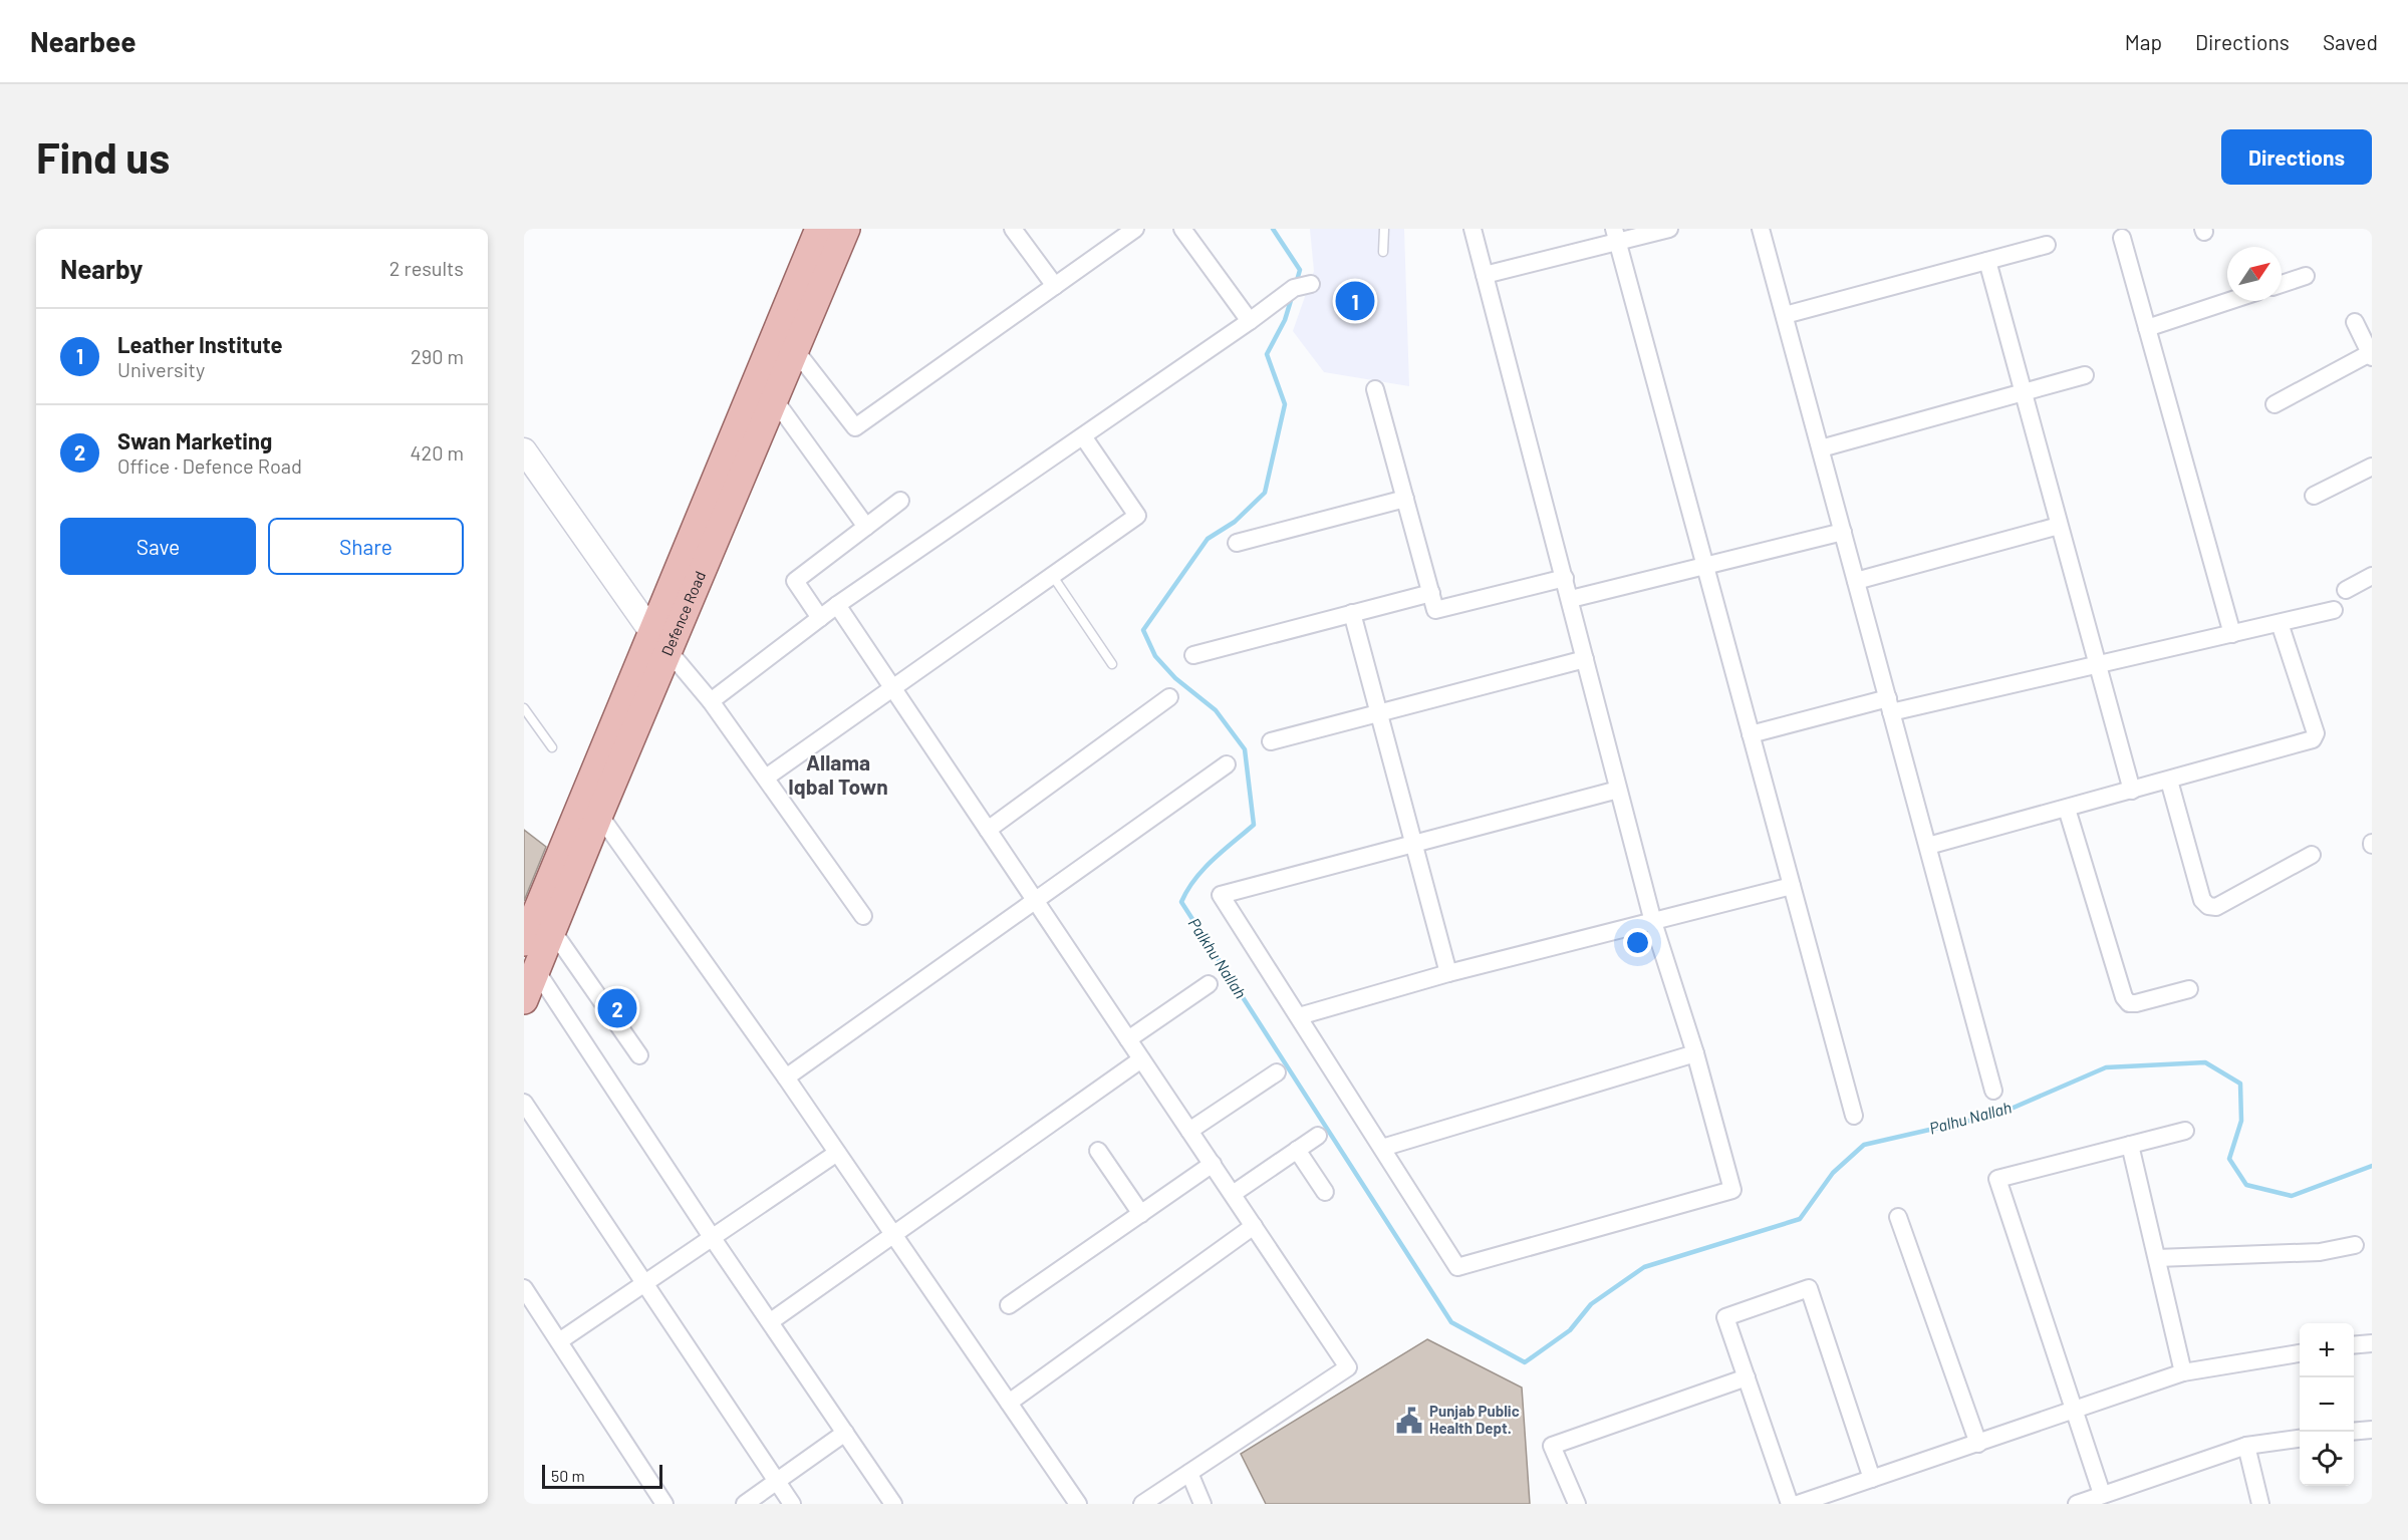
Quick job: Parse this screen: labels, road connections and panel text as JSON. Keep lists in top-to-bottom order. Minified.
{"streets":{"main road":["Defence Road"]},"districts":["Allama Iqbal Town"],"water":["Palkhu Nallah","Palhu Nallah"],"places":{"public building":["Punjab Public Health Dept."]},"scale_bar":"50 m","north":"top right","page":{"header":"Nearbee","nav":["Map","Directions","Saved"],"buttons":["Directions",["Save","Share"]],"title":"Find us","heading":["Nearby","2 results"],"pins":["1","2"],"list":[{"mark":"1","name":"Leather Institute","note":"University","value":"290 m"},{"mark":"2","name":"Swan Marketing","note":"Office · Defence Road","value":"420 m"}],"map_buttons":["+","−"],"scale":"50 m"}}
